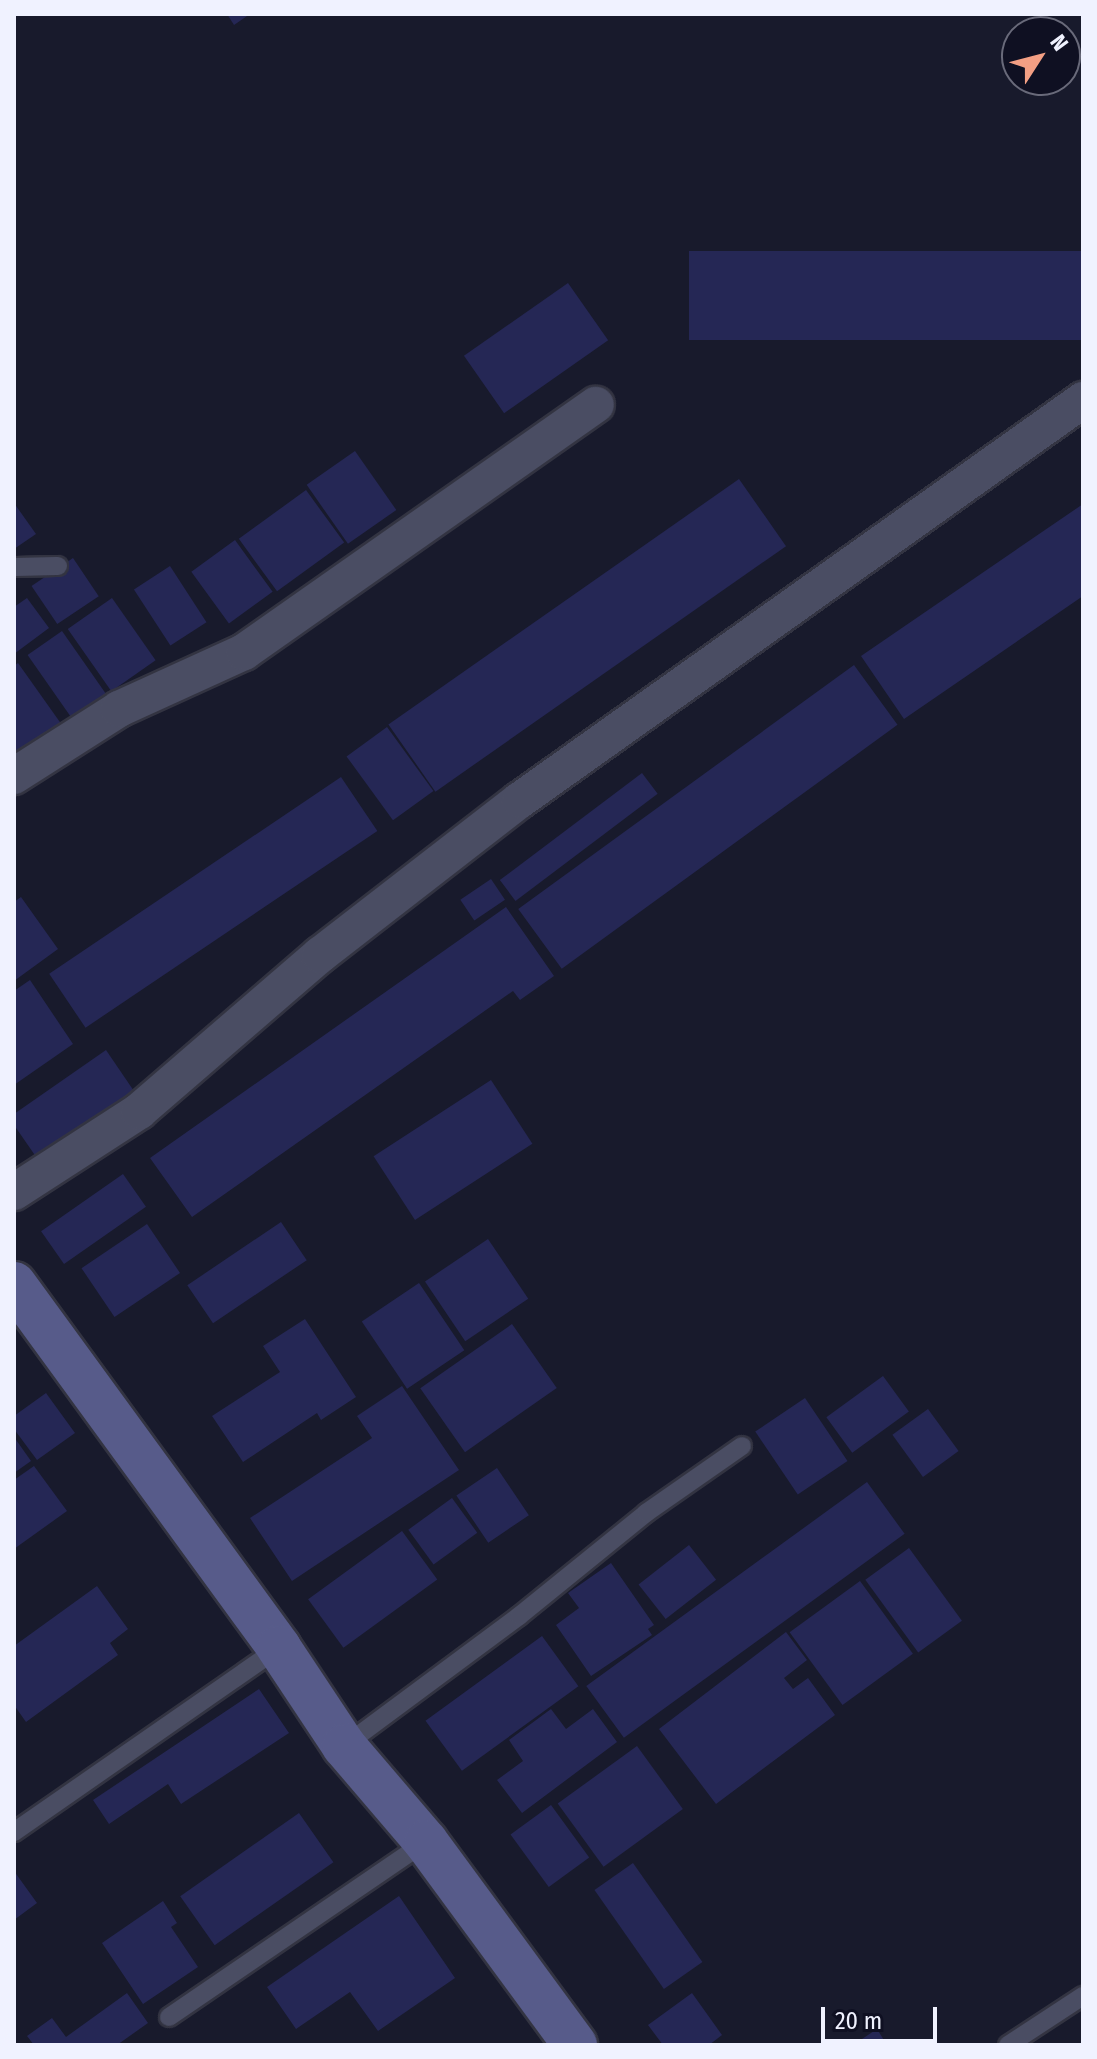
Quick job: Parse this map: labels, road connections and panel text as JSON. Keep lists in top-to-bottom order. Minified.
{"scale_bar":"20 m","north":"top right"}
